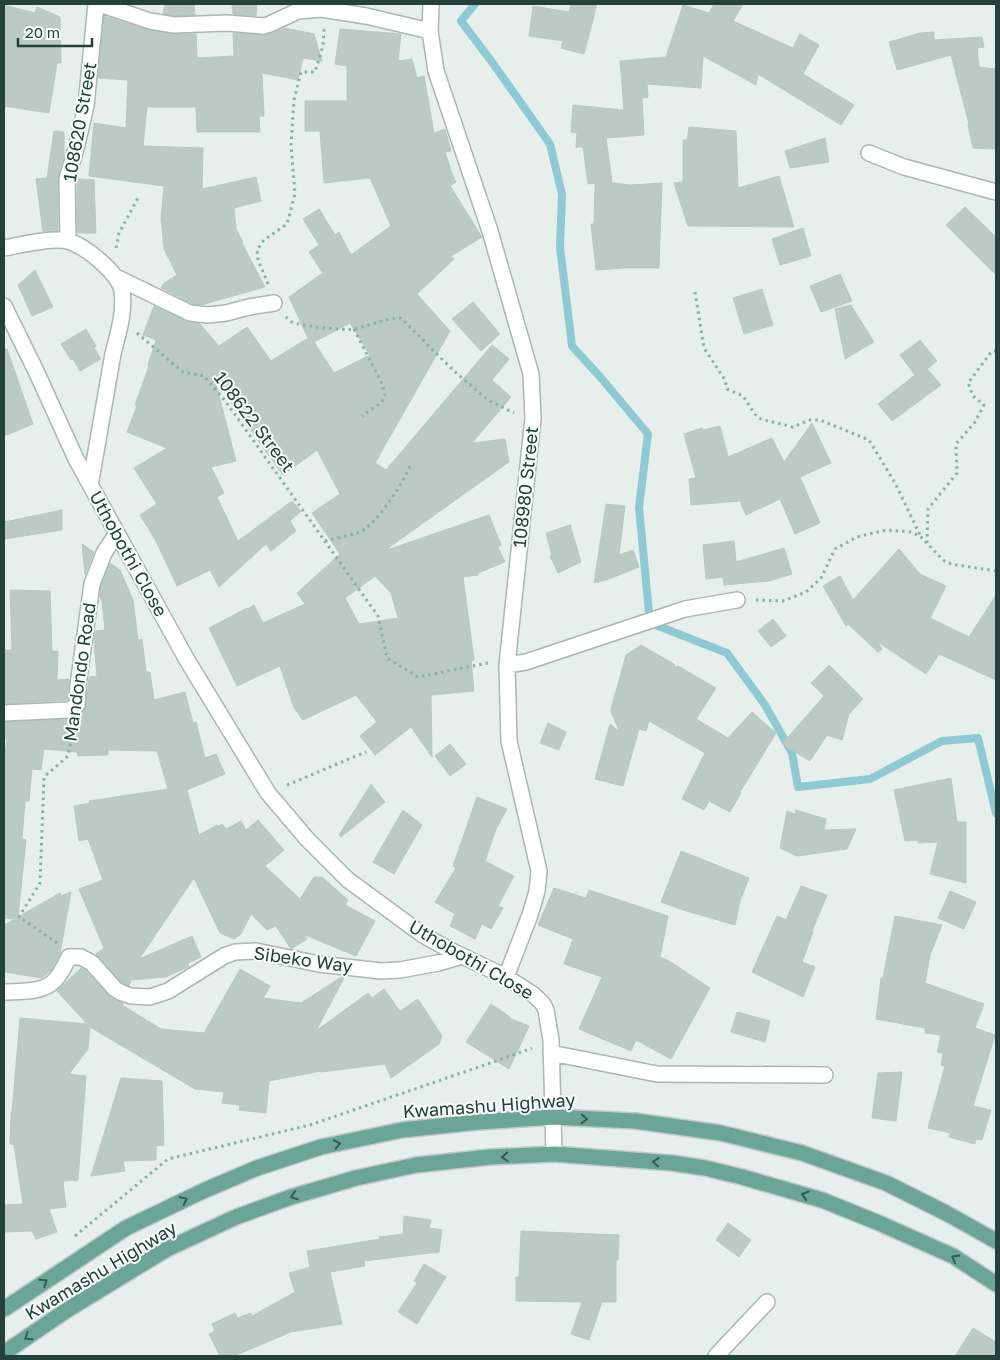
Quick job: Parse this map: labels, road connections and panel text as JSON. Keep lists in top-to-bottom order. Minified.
{"streets":{"main road":["Kwamashu Highway"],"street":["108620 Street","108980 Street","Uthobothi Close","Mandondo Road","Sibeko Way"],"path":["108622 Street"]},"crossings":[["108622 Street","108980 Street"],["108980 Street","Uthobothi Close"],["Uthobothi Close","Mandondo Road"],["Uthobothi Close","Sibeko Way"],["Uthobothi Close","Kwamashu Highway"],["Mandondo Road","Sibeko Way"]],"scale_bar":"20 m"}
